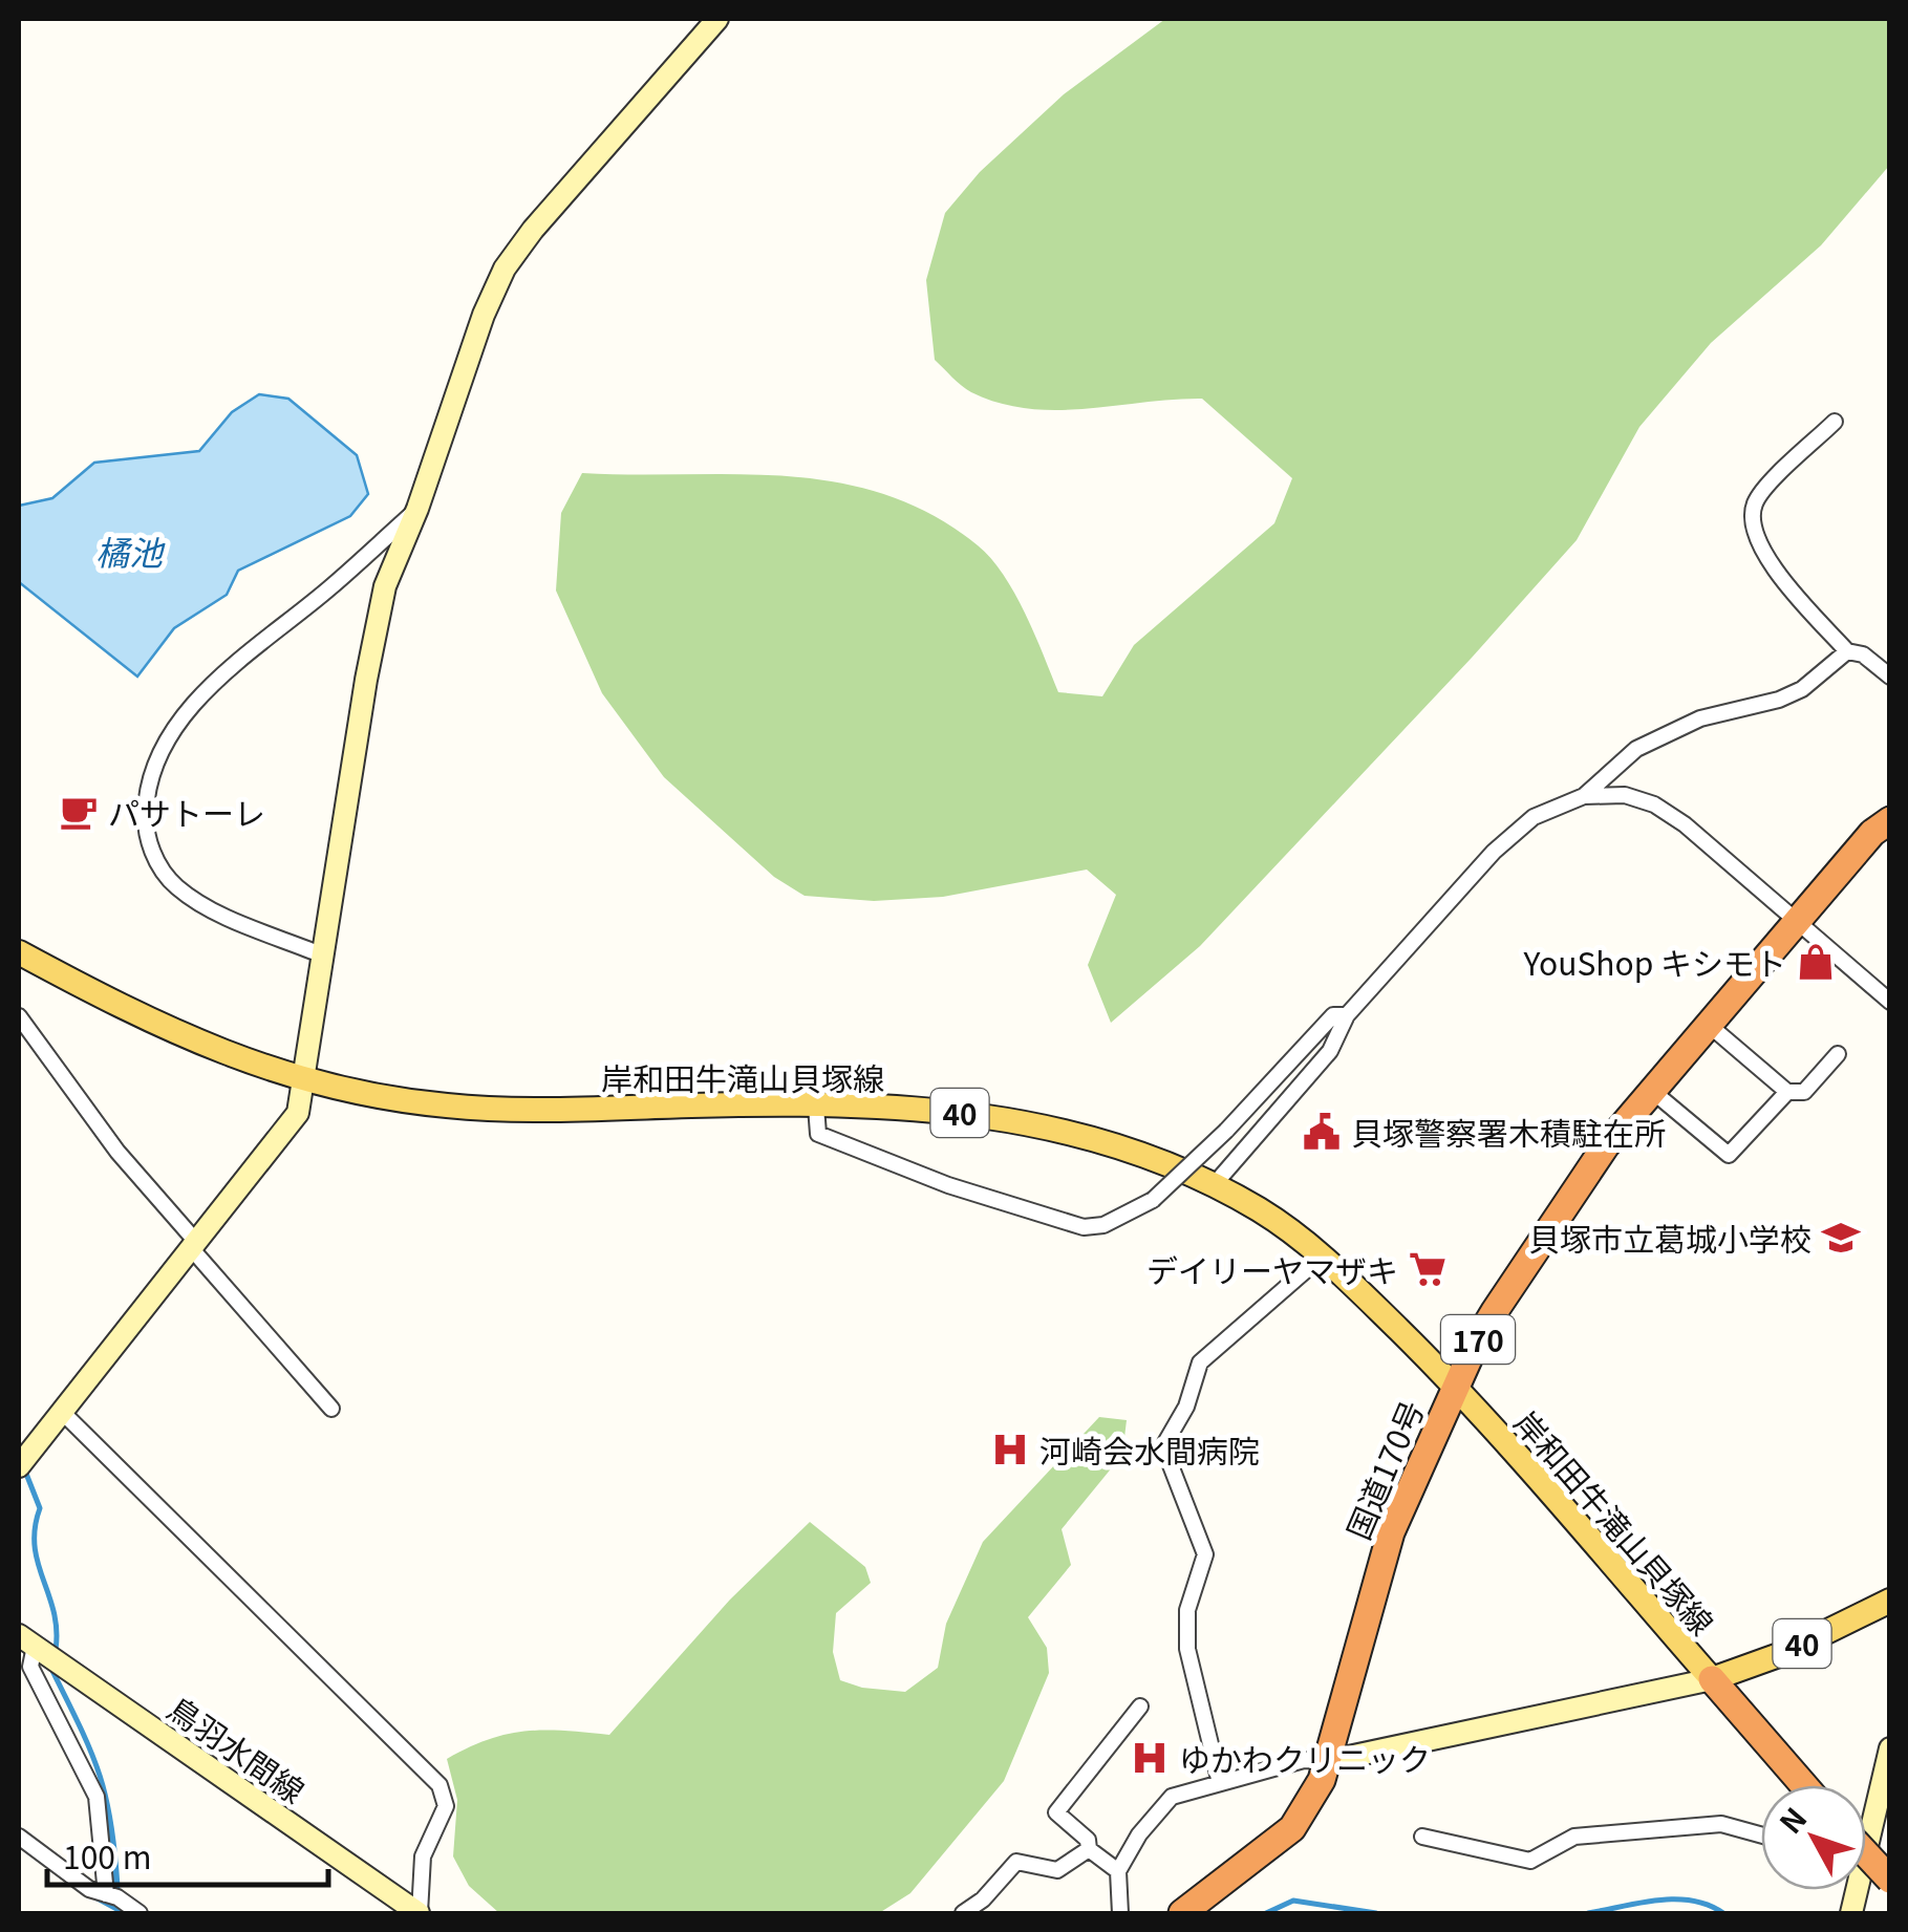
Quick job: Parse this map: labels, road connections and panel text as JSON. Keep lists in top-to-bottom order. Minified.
{"streets":{"highway":["170","国道170号"],"main road":["岸和田牛滝山貝塚線","40"],"street":["鳥羽水間線"]},"crossings":[["岸和田牛滝山貝塚線","国道170号"]],"water":["橘池"],"places":{"cafe":["パサトーレ"],"shop":["YouShop キシモト"],"public building":["貝塚警察署木積駐在所"],"school or university":["貝塚市立葛城小学校"],"supermarket":["デイリーヤマザキ"],"hospital":["河崎会水間病院","ゆかわクリニック"]},"scale_bar":"100 m","north":"top left"}
